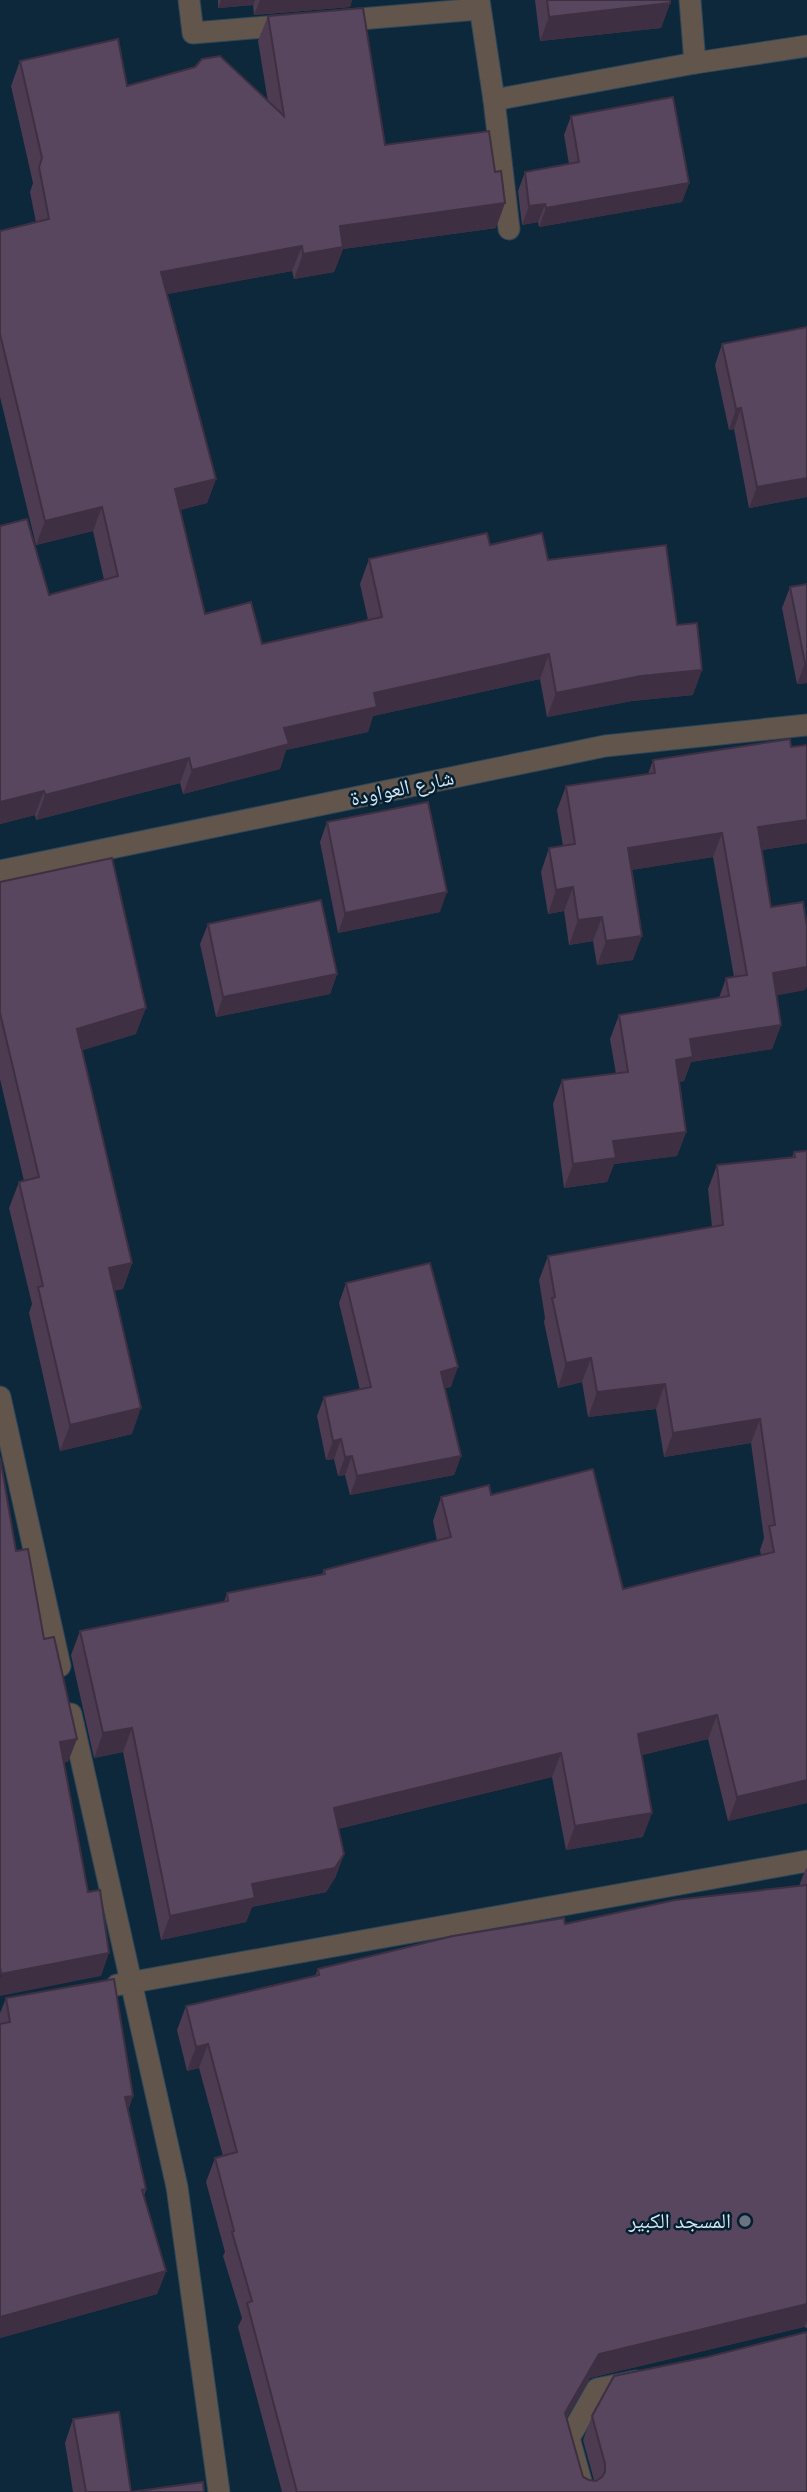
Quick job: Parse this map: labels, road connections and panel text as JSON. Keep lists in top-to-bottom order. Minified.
{"streets":{"street":["شارع العواودة"]},"places":["المسجد الكبير"]}
